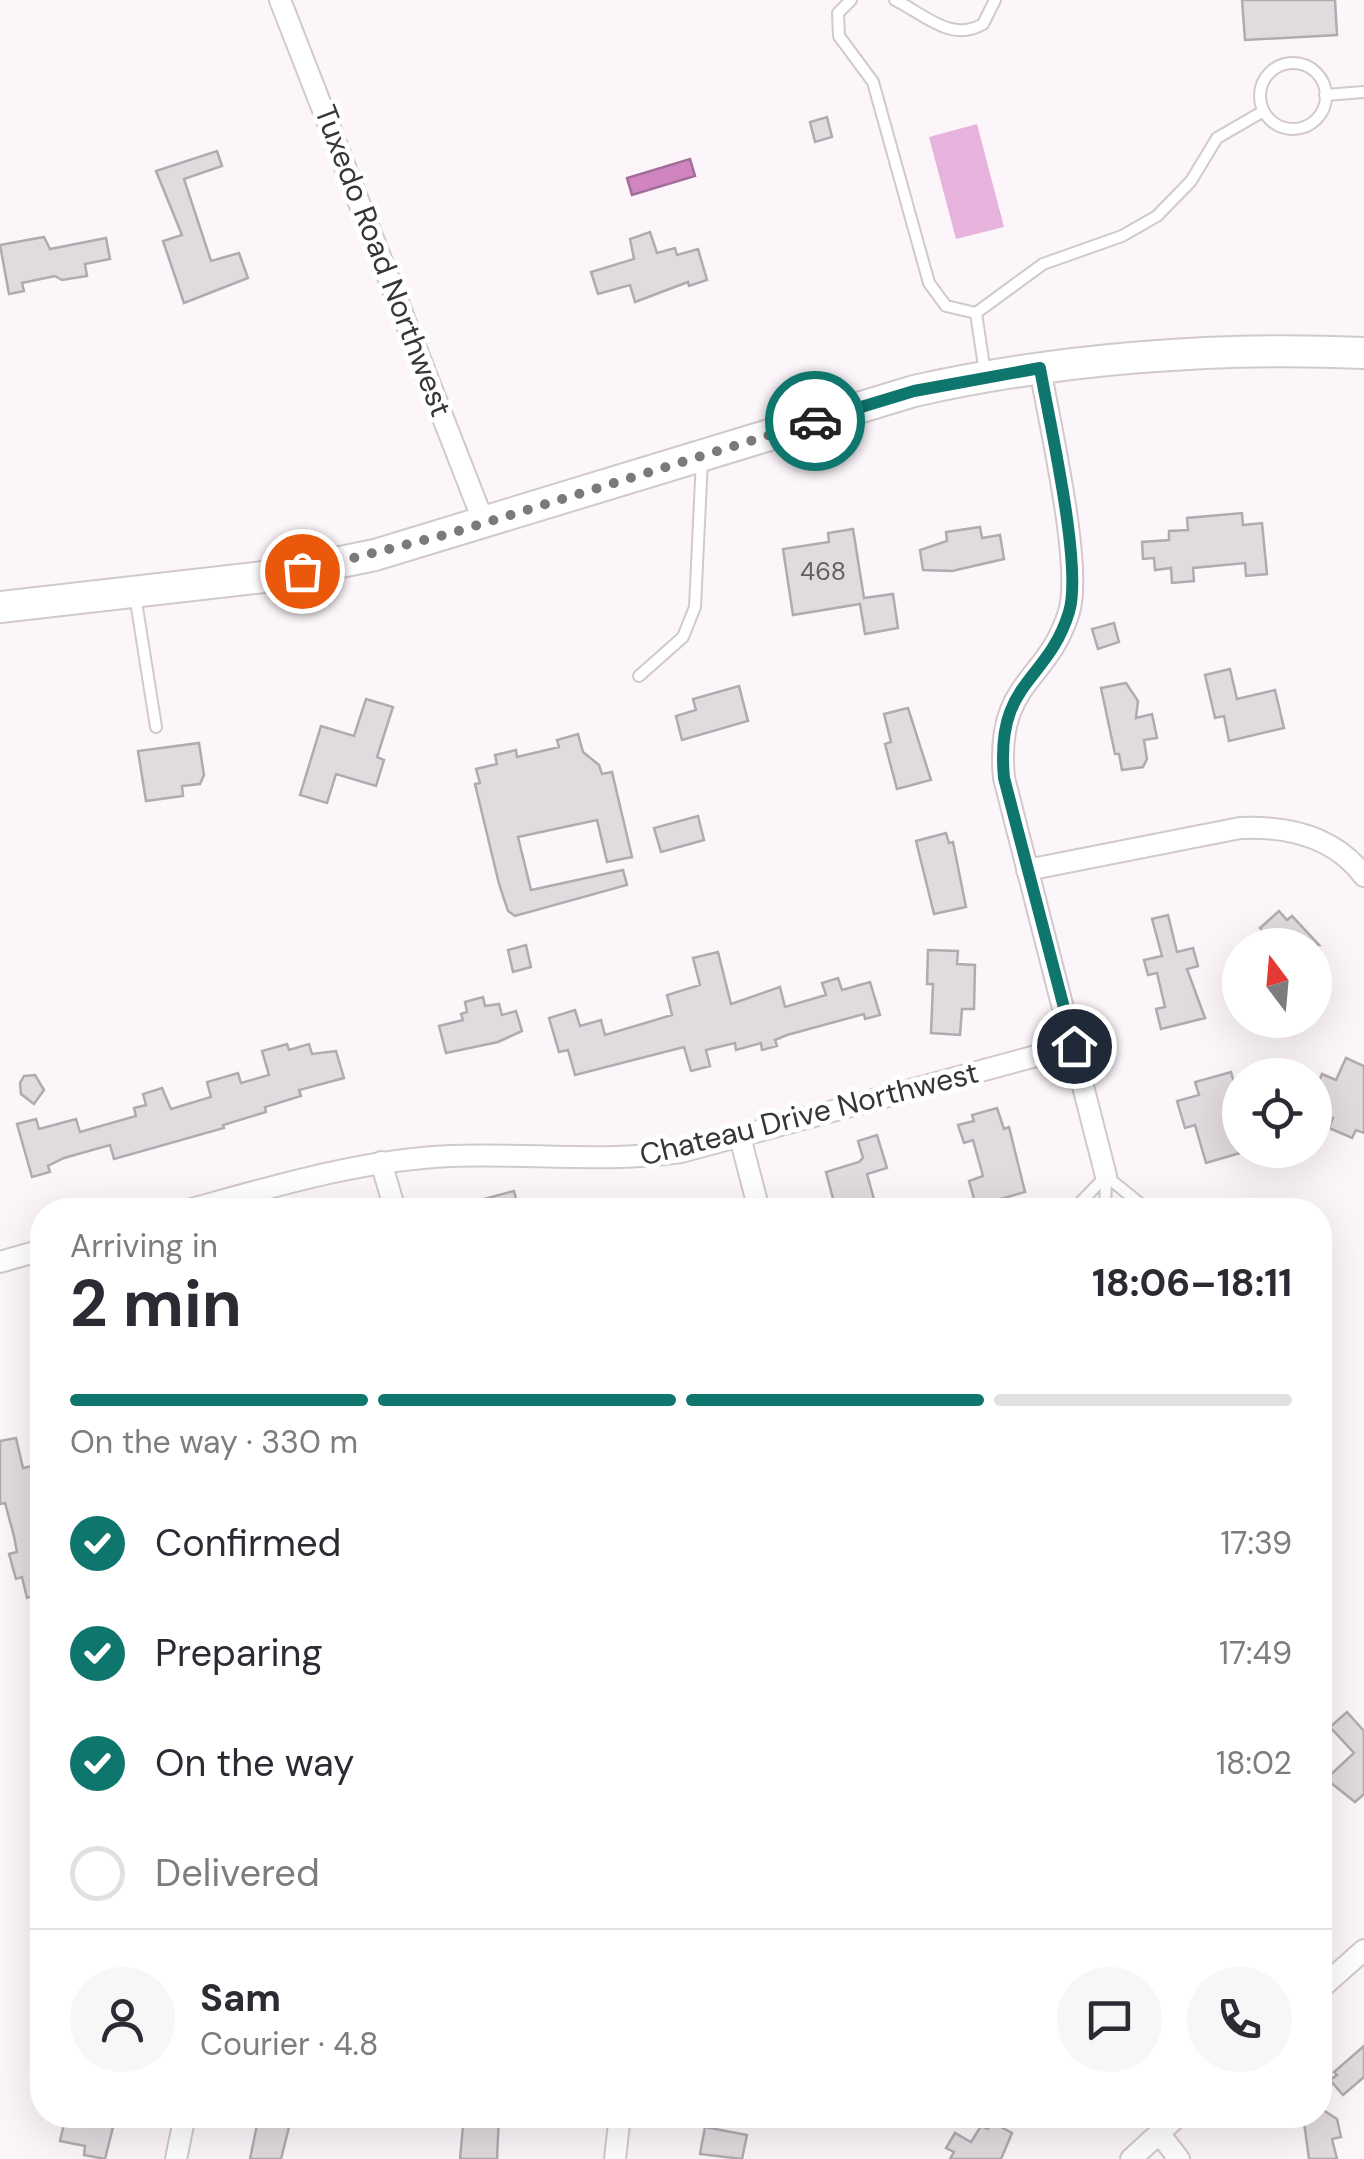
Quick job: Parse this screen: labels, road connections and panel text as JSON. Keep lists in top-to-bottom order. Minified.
{"streets":{"street":["Tuxedo Road Northwest","Chateau Drive Northwest"]},"house_numbers":["468"],"north":"top","page":{"heading":["2 min","Arriving in","18:06–18:11"],"panel":["Sam","Courier · 4.8"],"bar":"On the way · 330 m","list":[["Confirmed","17:39"],["Preparing","17:49"],["On the way","18:02"],"Delivered"]}}
